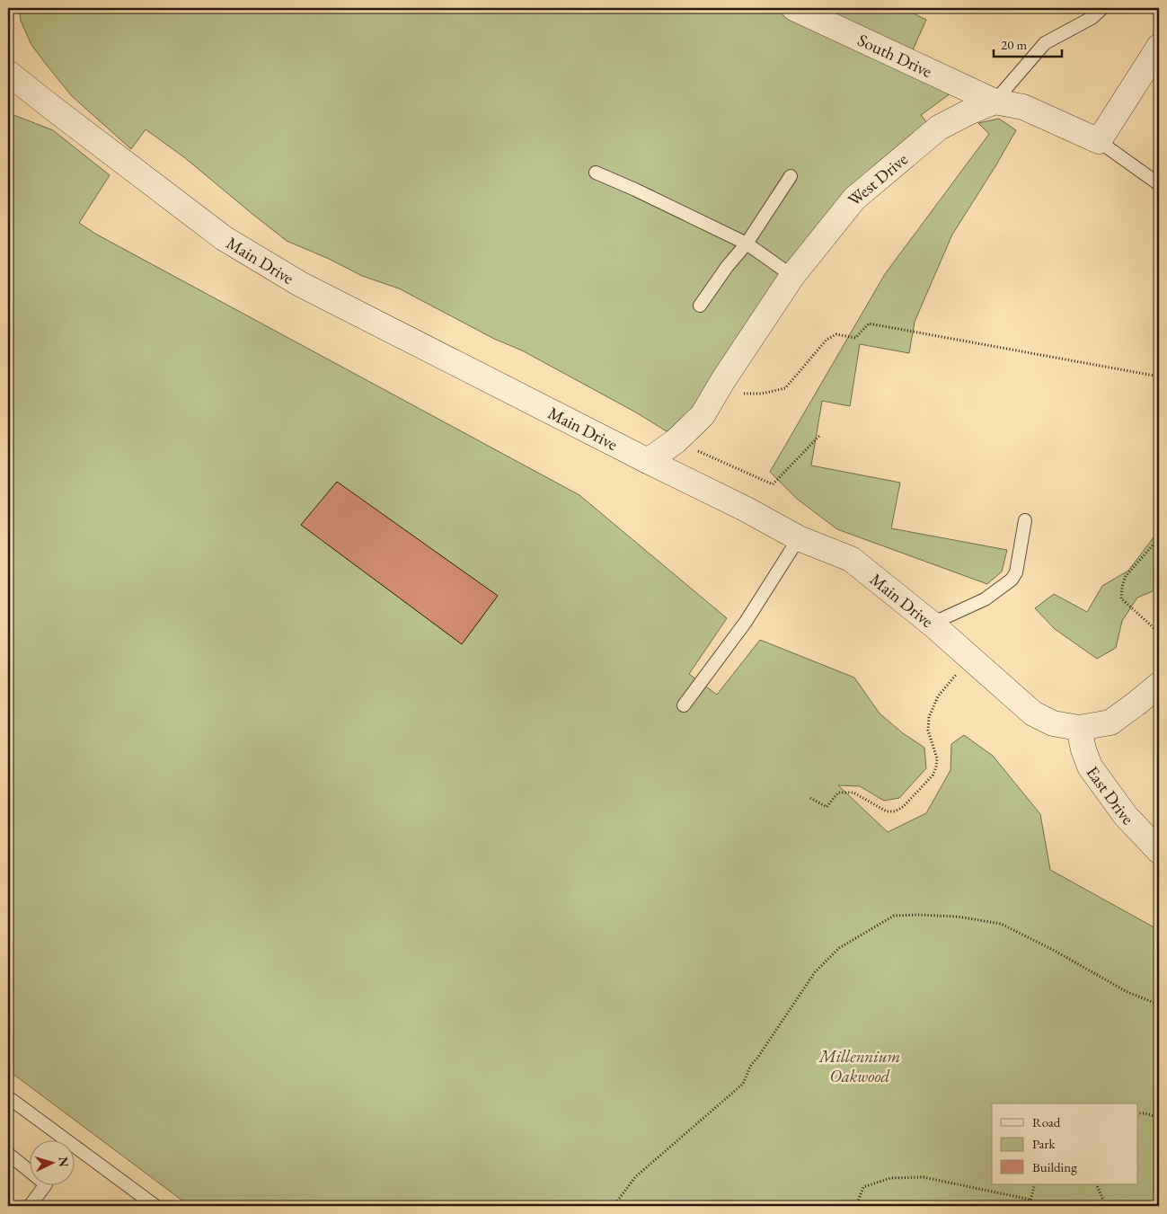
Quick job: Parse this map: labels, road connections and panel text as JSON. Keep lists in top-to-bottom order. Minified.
{"streets":{"street":["South Drive","West Drive","Main Drive","East Drive"]},"crossings":[["South Drive","West Drive"],["West Drive","Main Drive"],["Main Drive","East Drive"]],"parks":["Millennium Oakwood"],"legend":["Road","Park","Building"],"scale_bar":"20 m","north":"right"}
